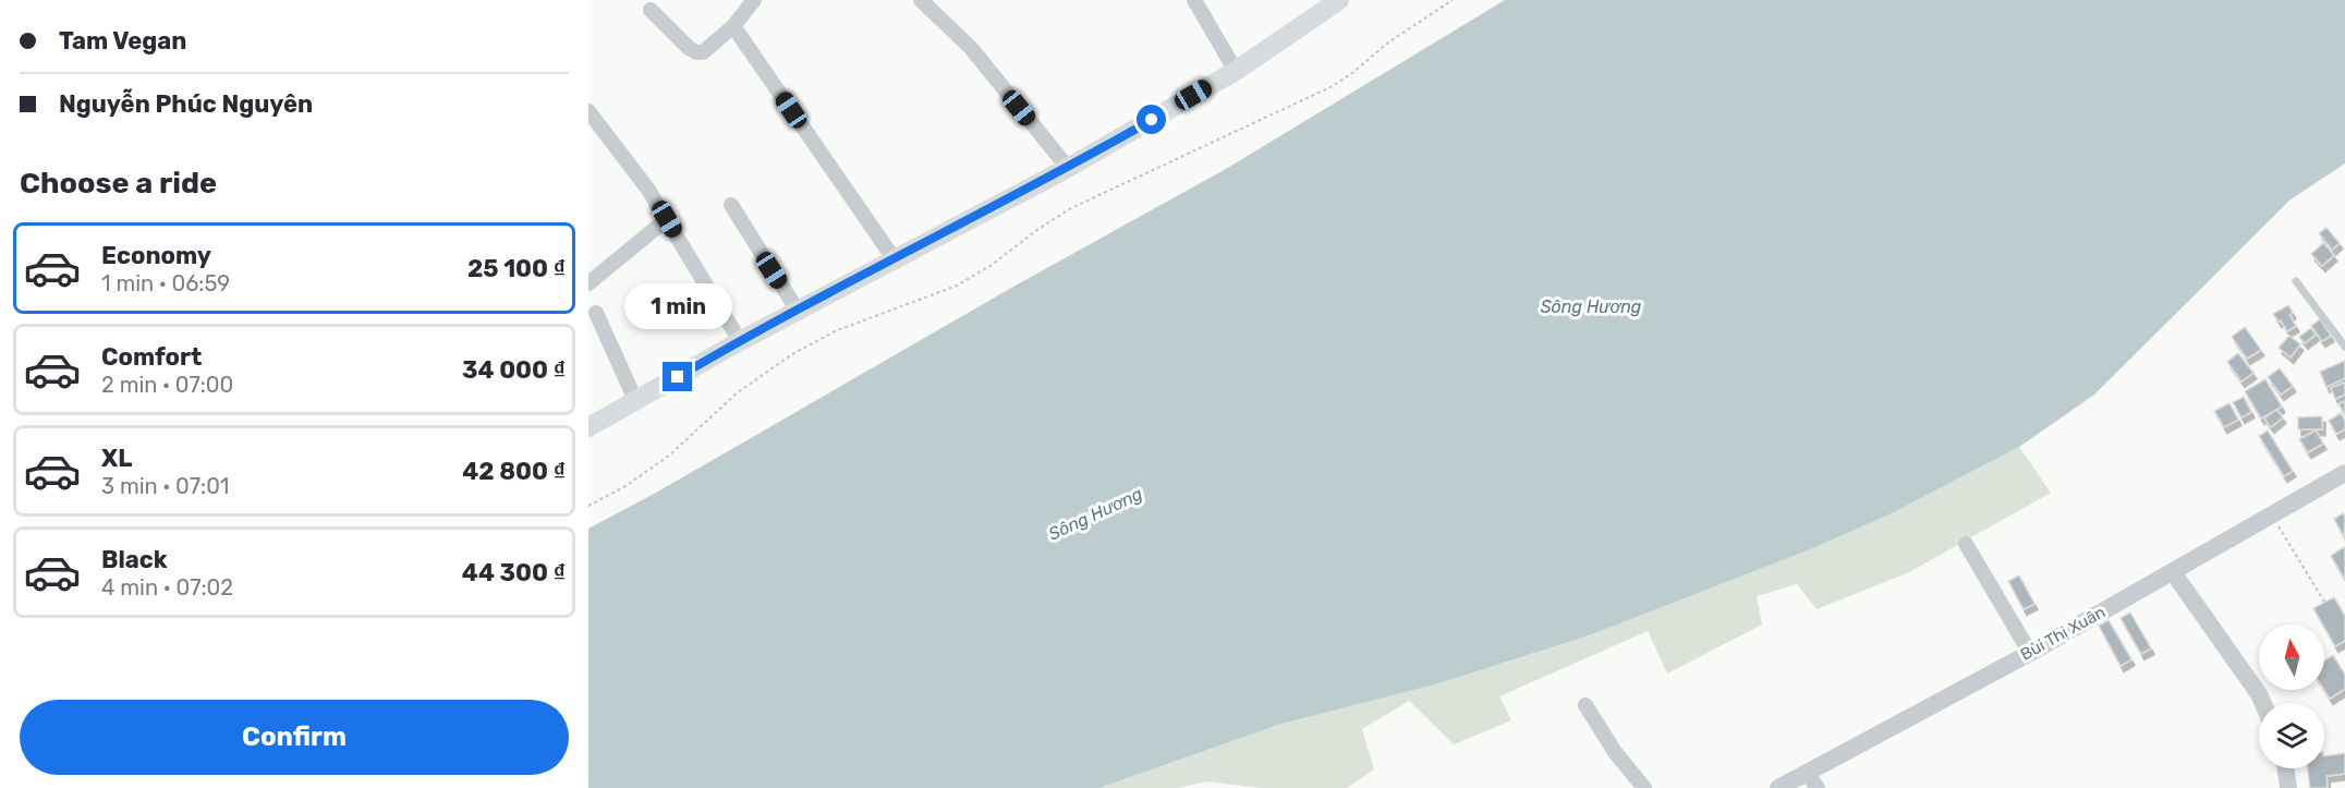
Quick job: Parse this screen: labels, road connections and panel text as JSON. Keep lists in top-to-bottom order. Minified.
{"streets":{"street":["Bùi Thị Xuân"]},"water":["Sông Hương"],"north":"top","page":{"banner":["Tam Vegan","Nguyễn Phúc Nguyên"],"heading":"Choose a ride","list":[{"name":"Economy","note":"1 min · 06:59","value":"25 100 ₫"},{"name":"Comfort","note":"2 min · 07:00","value":"34 000 ₫"},{"name":"XL","note":"3 min · 07:01","value":"42 800 ₫"},{"name":"Black","note":"4 min · 07:02","value":"44 300 ₫"}],"bubble":"1 min","buttons":"Confirm"}}
